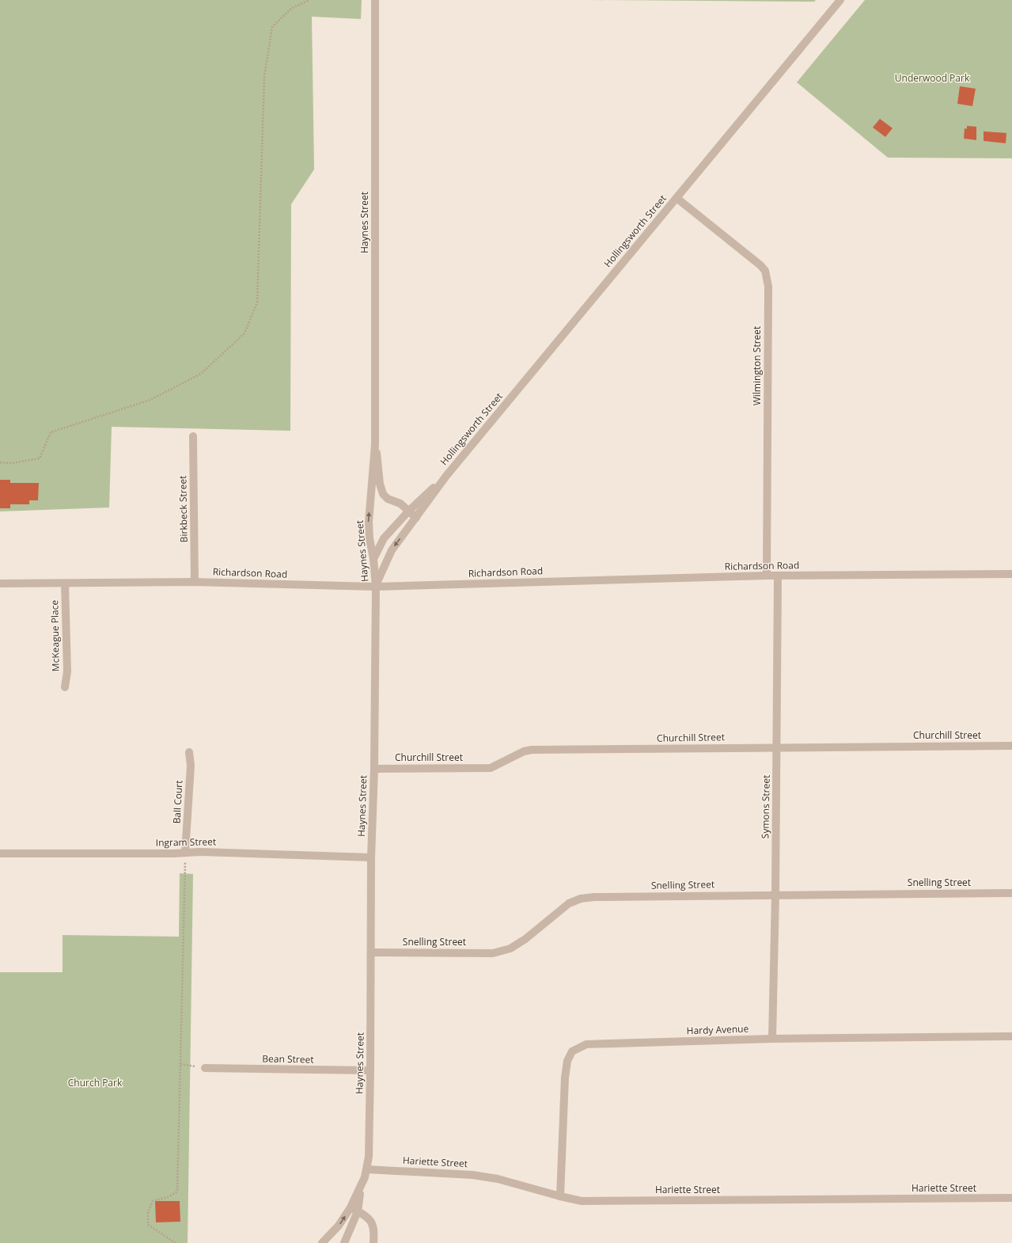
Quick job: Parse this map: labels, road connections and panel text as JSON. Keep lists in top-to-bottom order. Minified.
{"streets":{"street":["Haynes Street","Hollingsworth Street","Wilmington Street","Birkbeck Street","Richardson Road","McKeague Place","Churchill Street","Ball Court","Symons Street","Ingram Street","Snelling Street","Hardy Avenue","Bean Street","Hariette Street"]},"crossings":[["Haynes Street","Hollingsworth Street"],["Haynes Street","Richardson Road"],["Haynes Street","Churchill Street"],["Haynes Street","Ingram Street"],["Haynes Street","Snelling Street"],["Haynes Street","Bean Street"],["Haynes Street","Hariette Street"],["Hollingsworth Street","Wilmington Street"],["Hollingsworth Street","Richardson Road"],["Wilmington Street","Richardson Road"],["Birkbeck Street","Richardson Road"],["Richardson Road","McKeague Place"],["Richardson Road","Symons Street"],["Churchill Street","Symons Street"],["Ball Court","Ingram Street"],["Symons Street","Snelling Street"],["Symons Street","Hardy Avenue"],["Hardy Avenue","Hariette Street"]],"parks":["Underwood Park","Church Park"]}
